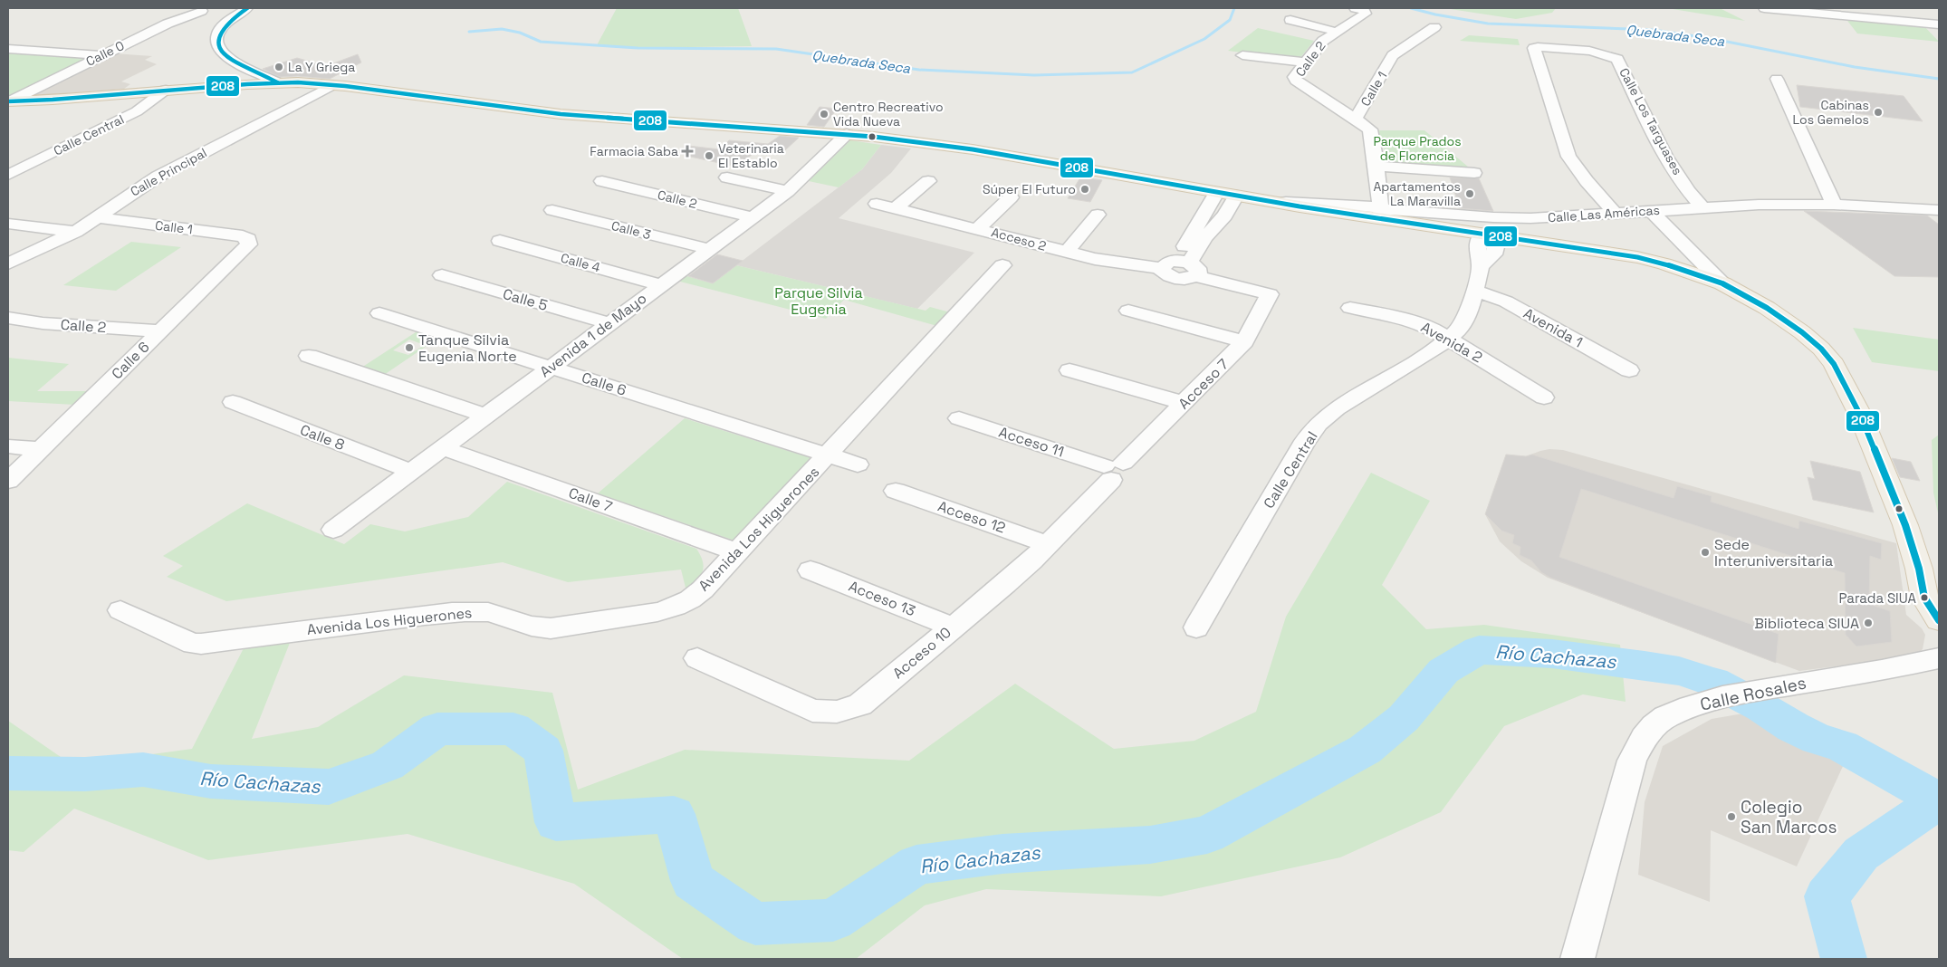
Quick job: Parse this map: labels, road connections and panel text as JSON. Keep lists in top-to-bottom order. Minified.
{"streets":{"street":["Calle 0","Calle 2","Calle 1","Calle Los Targuases","Calle Central","Calle Principal","Calle Las Américas","Calle 3","Acceso 2","Calle 4","Calle 5","Avenida 1","Avenida 1 de Mayo","Avenida 2","Calle 6","Acceso 7","Calle 8","Acceso 11","Calle 7","Acceso 12","Avenida Los Higuerones","Acceso 13","Acceso 10","Calle Rosales"]},"crossings":[["Calle 2","Calle 1"],["Calle 2","Avenida 1 de Mayo"],["Calle 2","Calle 6"],["Calle 1","Calle Principal"],["Calle 1","Calle 6"],["Calle Los Targuases","Calle Las Américas"],["Calle Central","Avenida 1"],["Calle Central","Avenida 2"],["Calle 3","Avenida 1 de Mayo"],["Acceso 2","Acceso 7"],["Calle 4","Avenida 1 de Mayo"],["Calle 5","Avenida 1 de Mayo"],["Avenida 1 de Mayo","Calle 6"],["Avenida 1 de Mayo","Calle 8"],["Avenida 1 de Mayo","Calle 7"],["Calle 6","Avenida Los Higuerones"],["Acceso 7","Acceso 11"],["Acceso 7","Acceso 10"],["Acceso 11","Acceso 10"],["Calle 7","Avenida Los Higuerones"],["Acceso 12","Acceso 10"],["Acceso 13","Acceso 10"]],"water":["Quebrada Seca","Río Cachazas"],"parks":["Parque Prados de Florencia","Parque Silvia Eugenia"],"places":{"other":["La Y Griega","Cabinas Los Gemelos","Centro Recreativo Vida Nueva","Veterinaria El Establo","Súper El Futuro","Apartamentos La Maravilla","Tanque Silvia Eugenia Norte","Sede Interuniversitaria","Parada SIUA","Biblioteca SIUA","Colegio San Marcos"],"health":["Farmacia Saba"]},"lines":["transit line 208"]}
